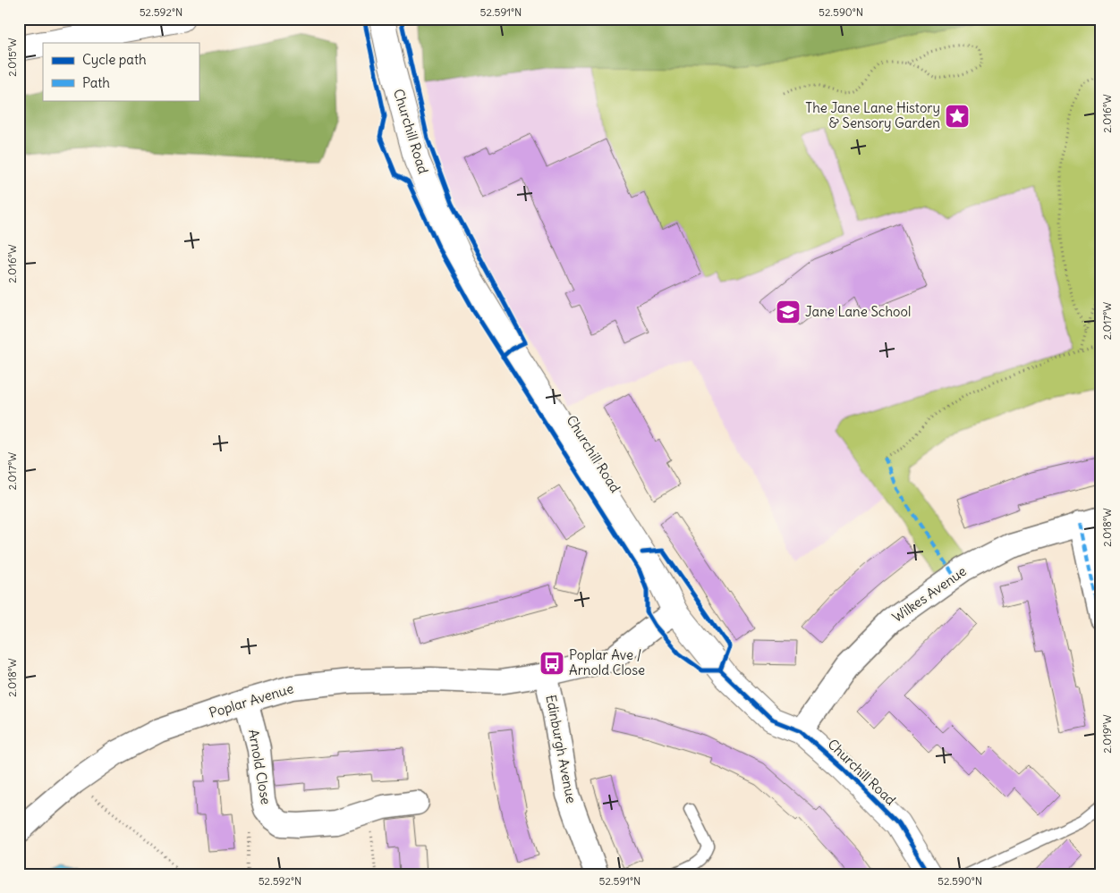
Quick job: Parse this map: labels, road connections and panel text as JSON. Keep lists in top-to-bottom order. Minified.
{"streets":{"main road":["Churchill Road"],"street":["Wilkes Avenue","Poplar Avenue","Edinburgh Avenue","Arnold Close"]},"crossings":[["Churchill Road","Wilkes Avenue"],["Churchill Road","Poplar Avenue"],["Poplar Avenue","Edinburgh Avenue"],["Poplar Avenue","Arnold Close"]],"places":{"place":["The Jane Lane History & Sensory Garden"],"school or university":["Jane Lane School"],"bus stop":["Poplar Ave / Arnold Close"]},"legend":["Cycle path","Path"],"coordinates":["52.592°N","52.591°N","52.590°N","2.015°W","2.016°W","2.017°W","2.018°W","2.019°W"]}
